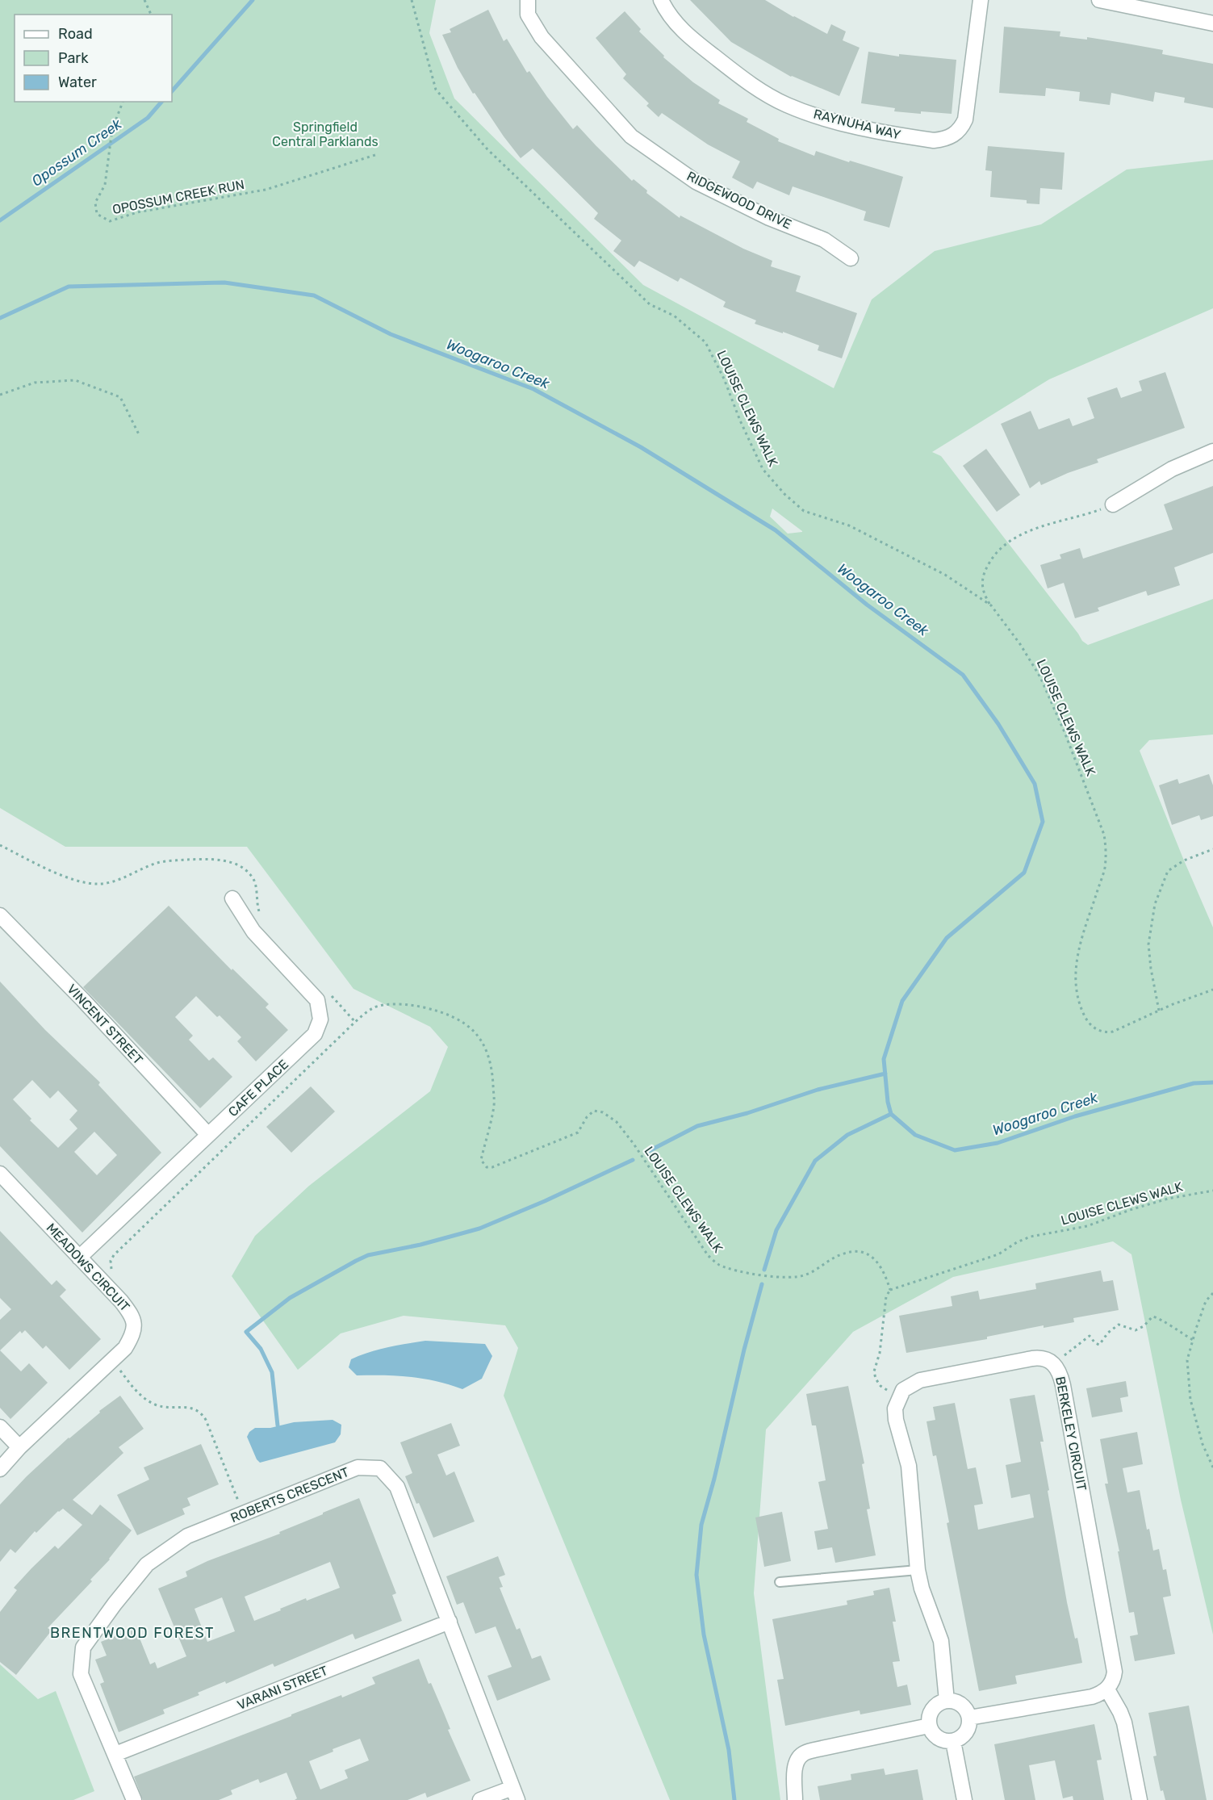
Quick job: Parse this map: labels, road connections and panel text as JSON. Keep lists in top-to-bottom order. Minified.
{"streets":{"street":["RAYNUHA WAY","RIDGEWOOD DRIVE","VINCENT STREET","CAFE PLACE","MEADOWS CIRCUIT","BERKELEY CIRCUIT","ROBERTS CRESCENT","VARANI STREET"],"path":["OPOSSUM CREEK RUN","LOUISE CLEWS WALK"]},"crossings":[["VINCENT STREET","CAFE PLACE"],["CAFE PLACE","MEADOWS CIRCUIT"],["ROBERTS CRESCENT","VARANI STREET"]],"districts":["BRENTWOOD FOREST"],"water":["Opossum Creek","Woogaroo Creek"],"parks":["Springfield Central Parklands"],"legend":["Road","Park","Water"]}
